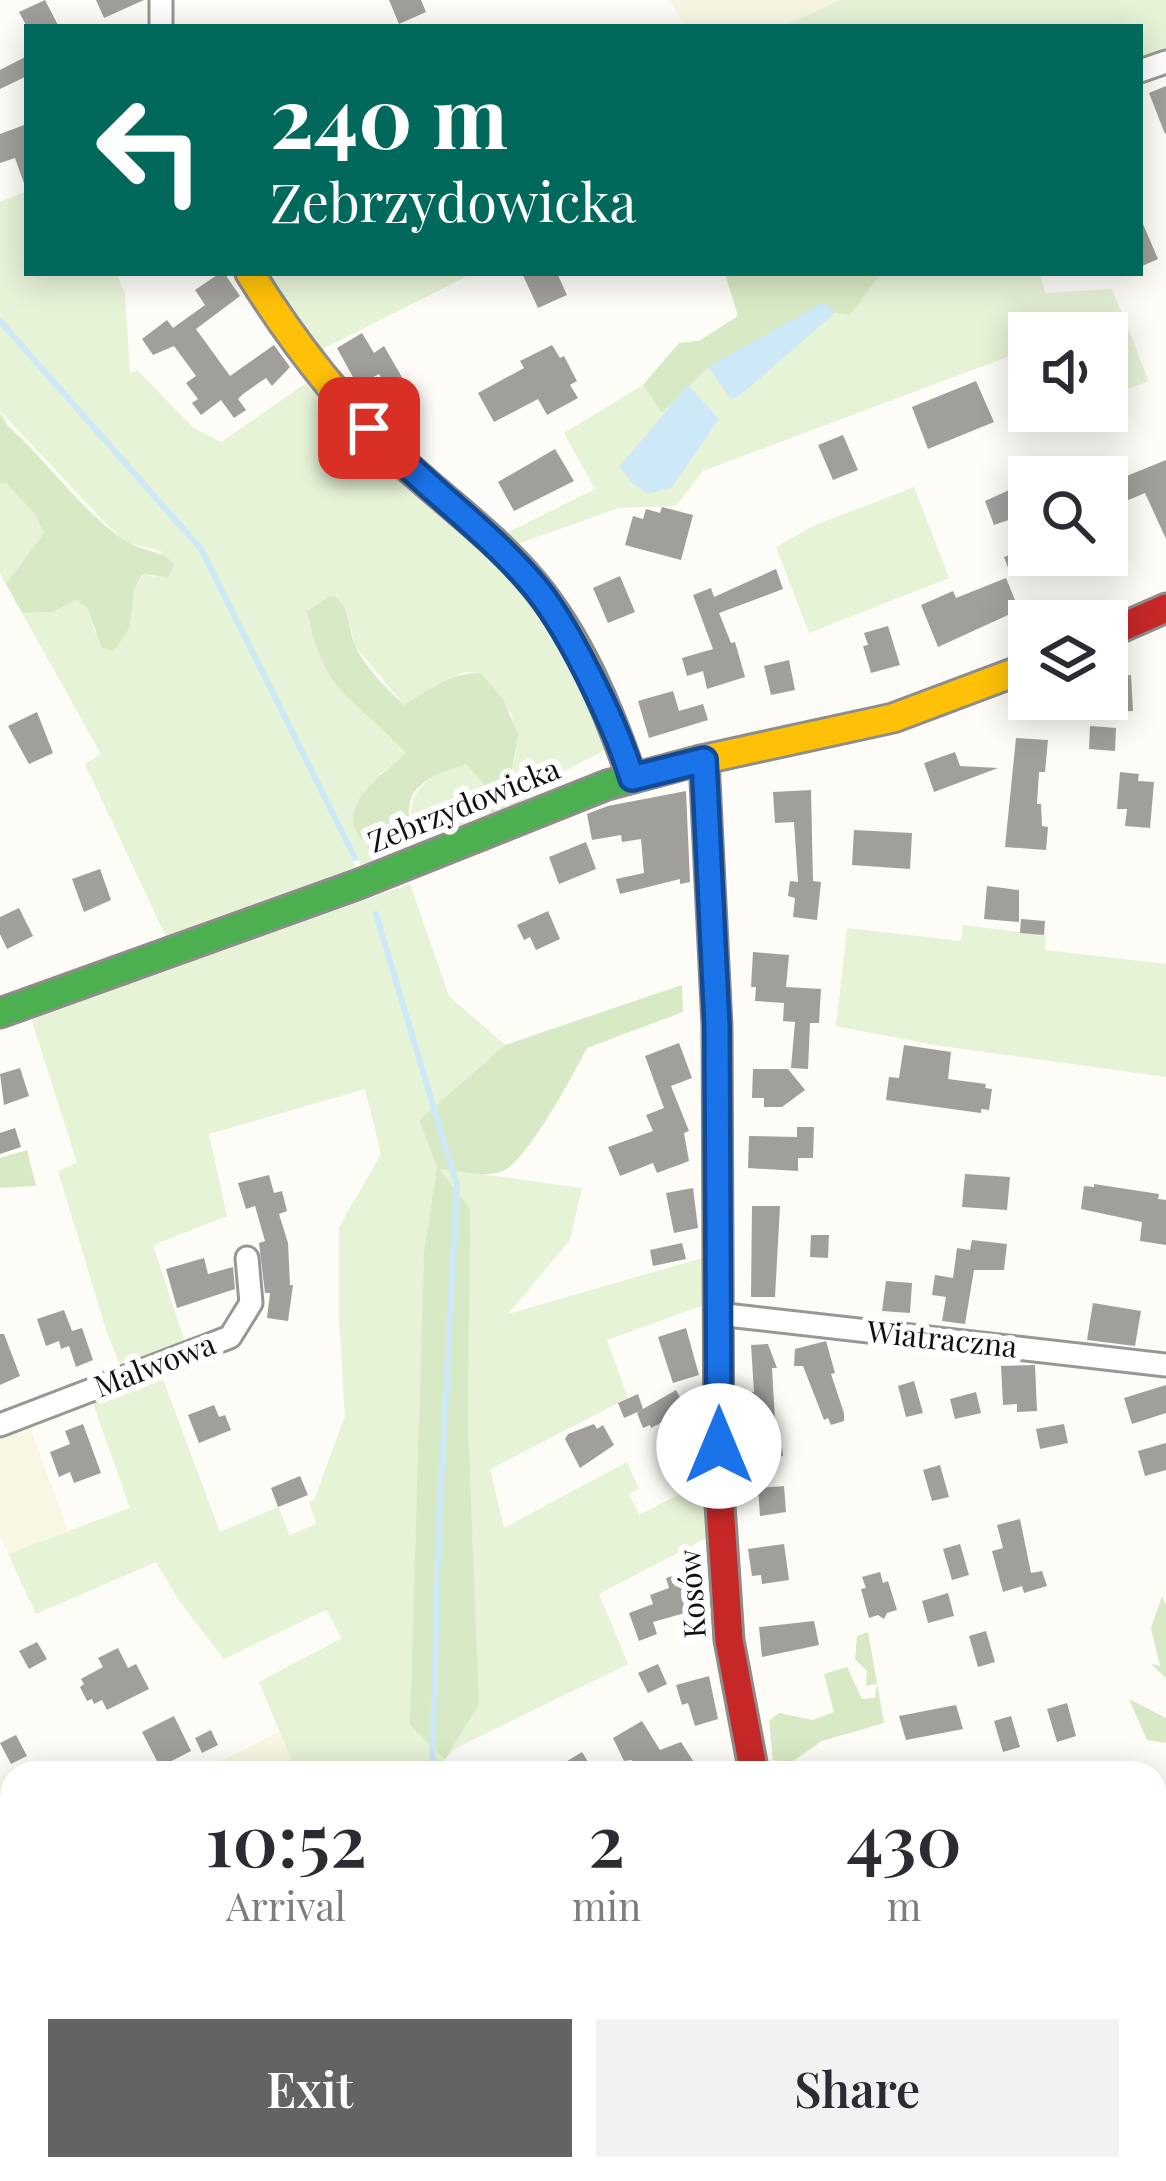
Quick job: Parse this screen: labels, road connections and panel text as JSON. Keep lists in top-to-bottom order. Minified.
{"streets":{"street":["Zebrzydowicka","Wiatraczna","Malwowa","Kosów"]},"crossings":[["Zebrzydowicka","Kosów"],["Wiatraczna","Kosów"]],"page":{"turn":["240 m","Zebrzydowicka"],"eta":["10:52","Arrival","2","min","430","m"],"buttons":["Exit","Share"]}}
